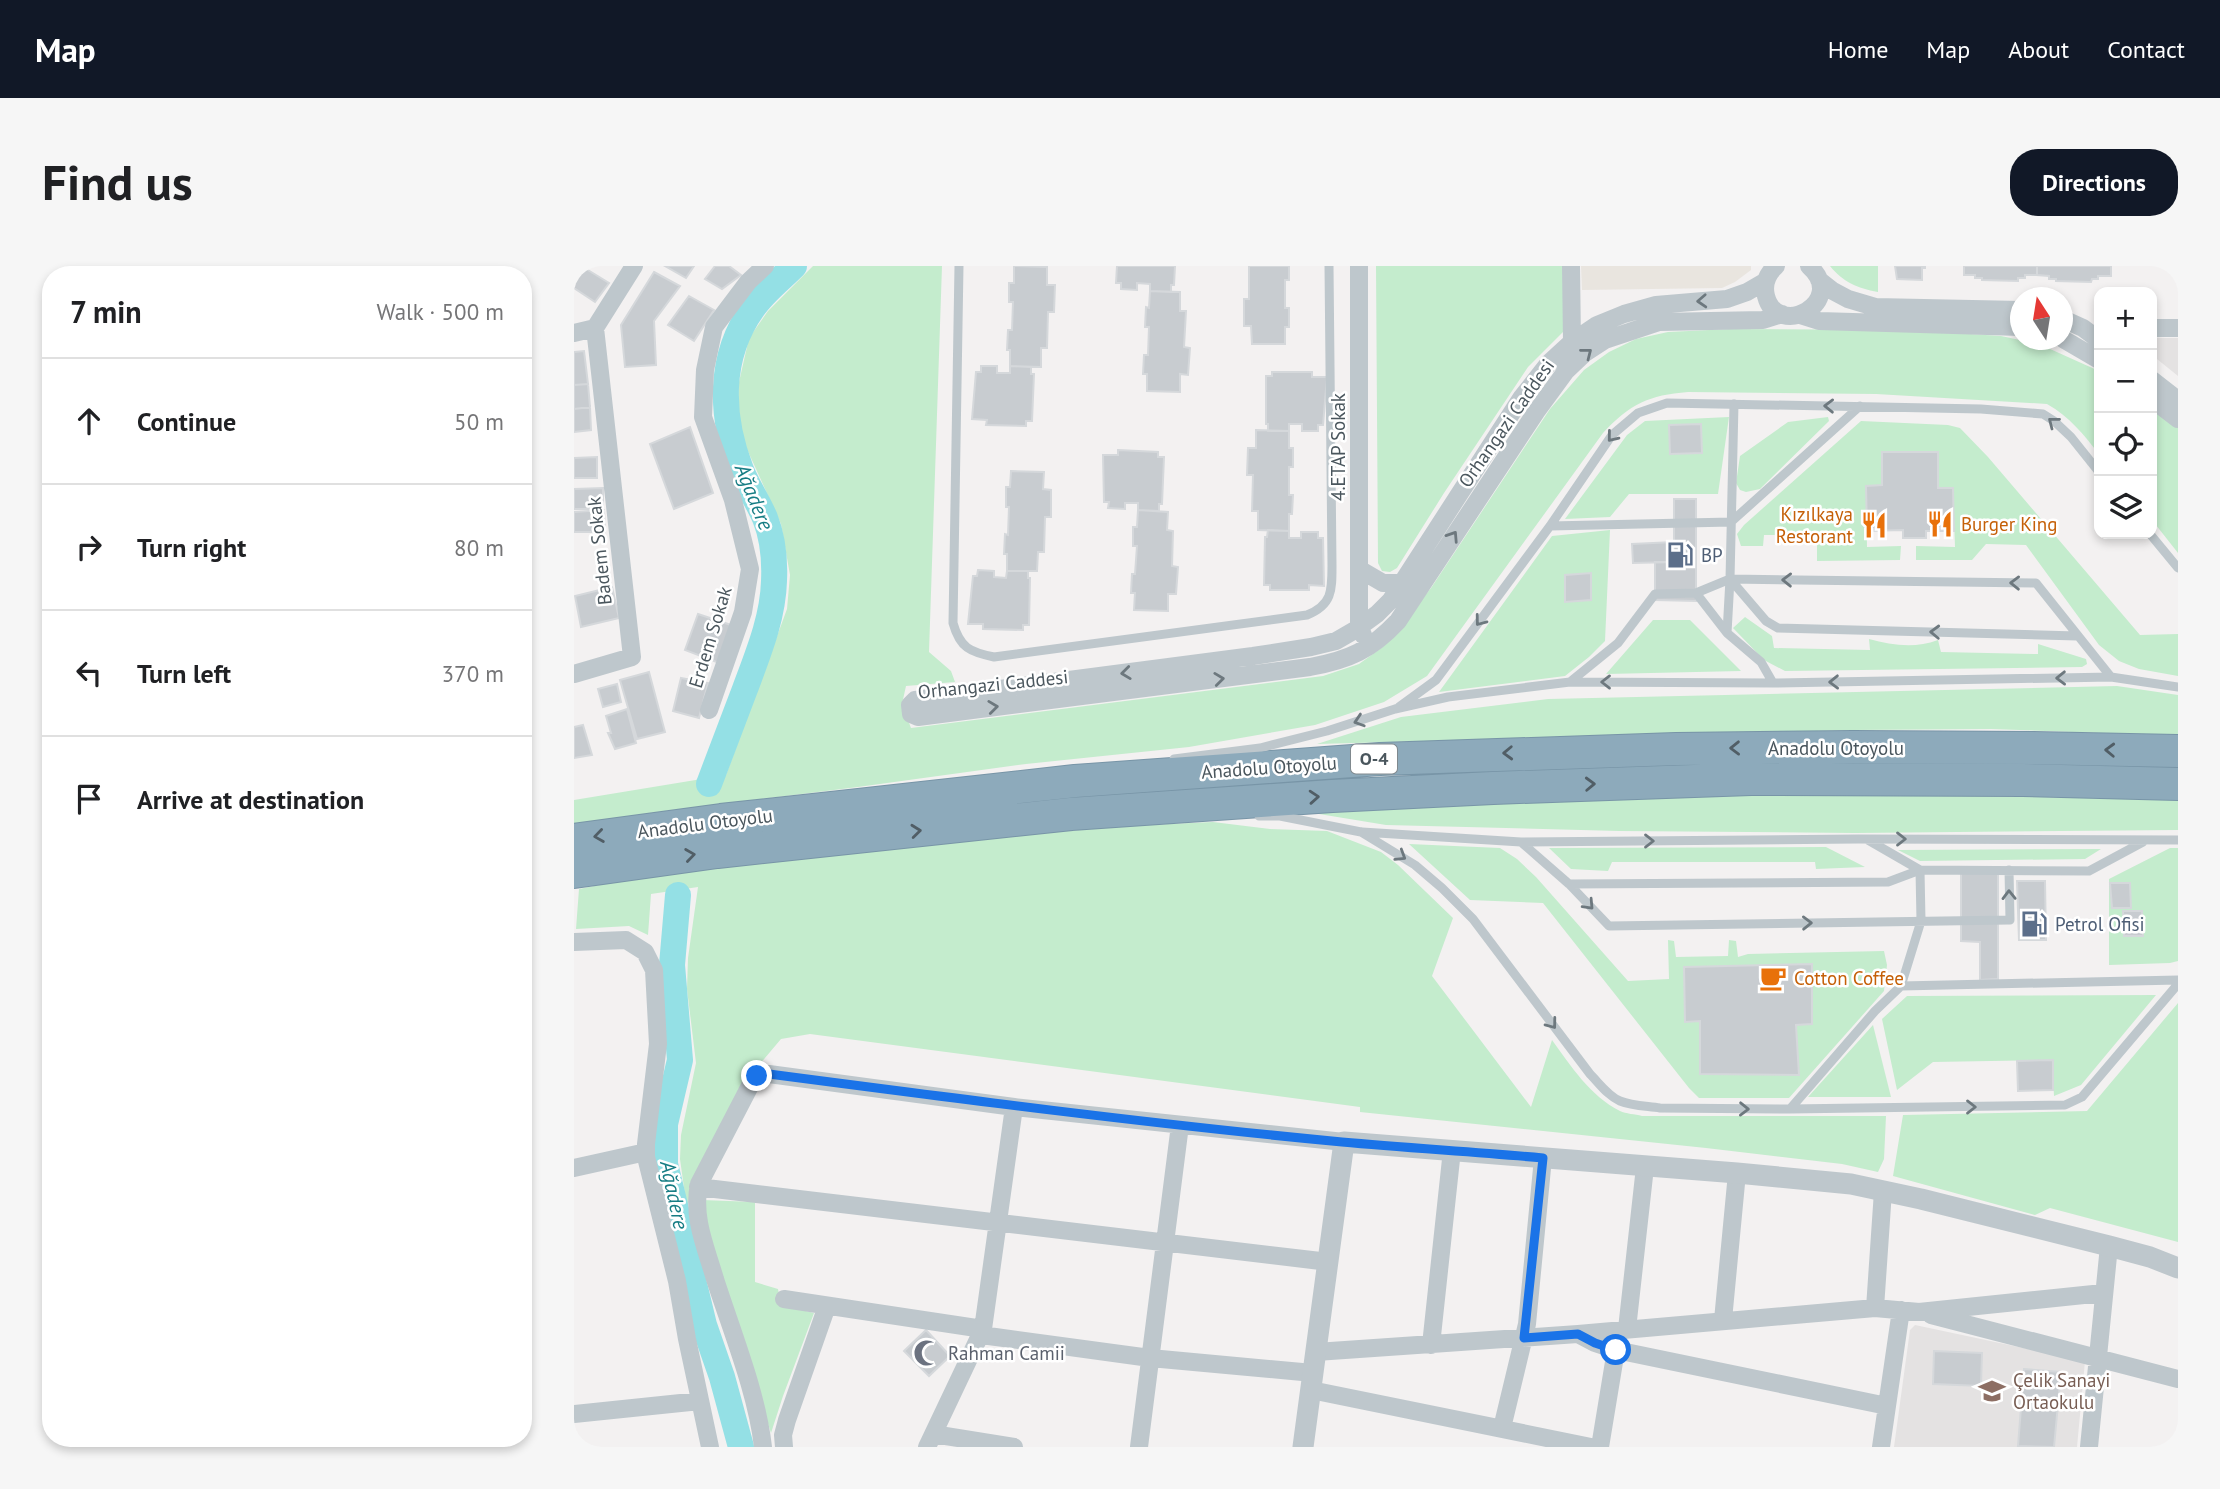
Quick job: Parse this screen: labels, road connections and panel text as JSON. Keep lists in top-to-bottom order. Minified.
{"streets":{"highway":["Anadolu Otoyolu","O-4"],"street":["Orhangazi Caddesi","4.ETAP Sokak","Badem Sokak","Erdem Sokak"]},"crossings":[["Orhangazi Caddesi","4.ETAP Sokak"]],"water":["Ağadere"],"places":{"restaurant":["Burger King","Kızılkaya Restorant"],"fuel station":["BP","Petrol Ofisi"],"cafe":["Cotton Coffee"],"mosque":["Rahman Camii"],"school or university":["Çelik Sanayi Ortaokulu"]},"north":"top","page":{"header":"Map","nav":["Home","Map","About","Contact"],"buttons":"Directions","title":"Find us","heading":["7 min","Walk · 500 m"],"map_buttons":["+","−"],"list":[["Continue","50 m"],["Turn right","80 m"],["Turn left","370 m"],"Arrive at destination"]}}
